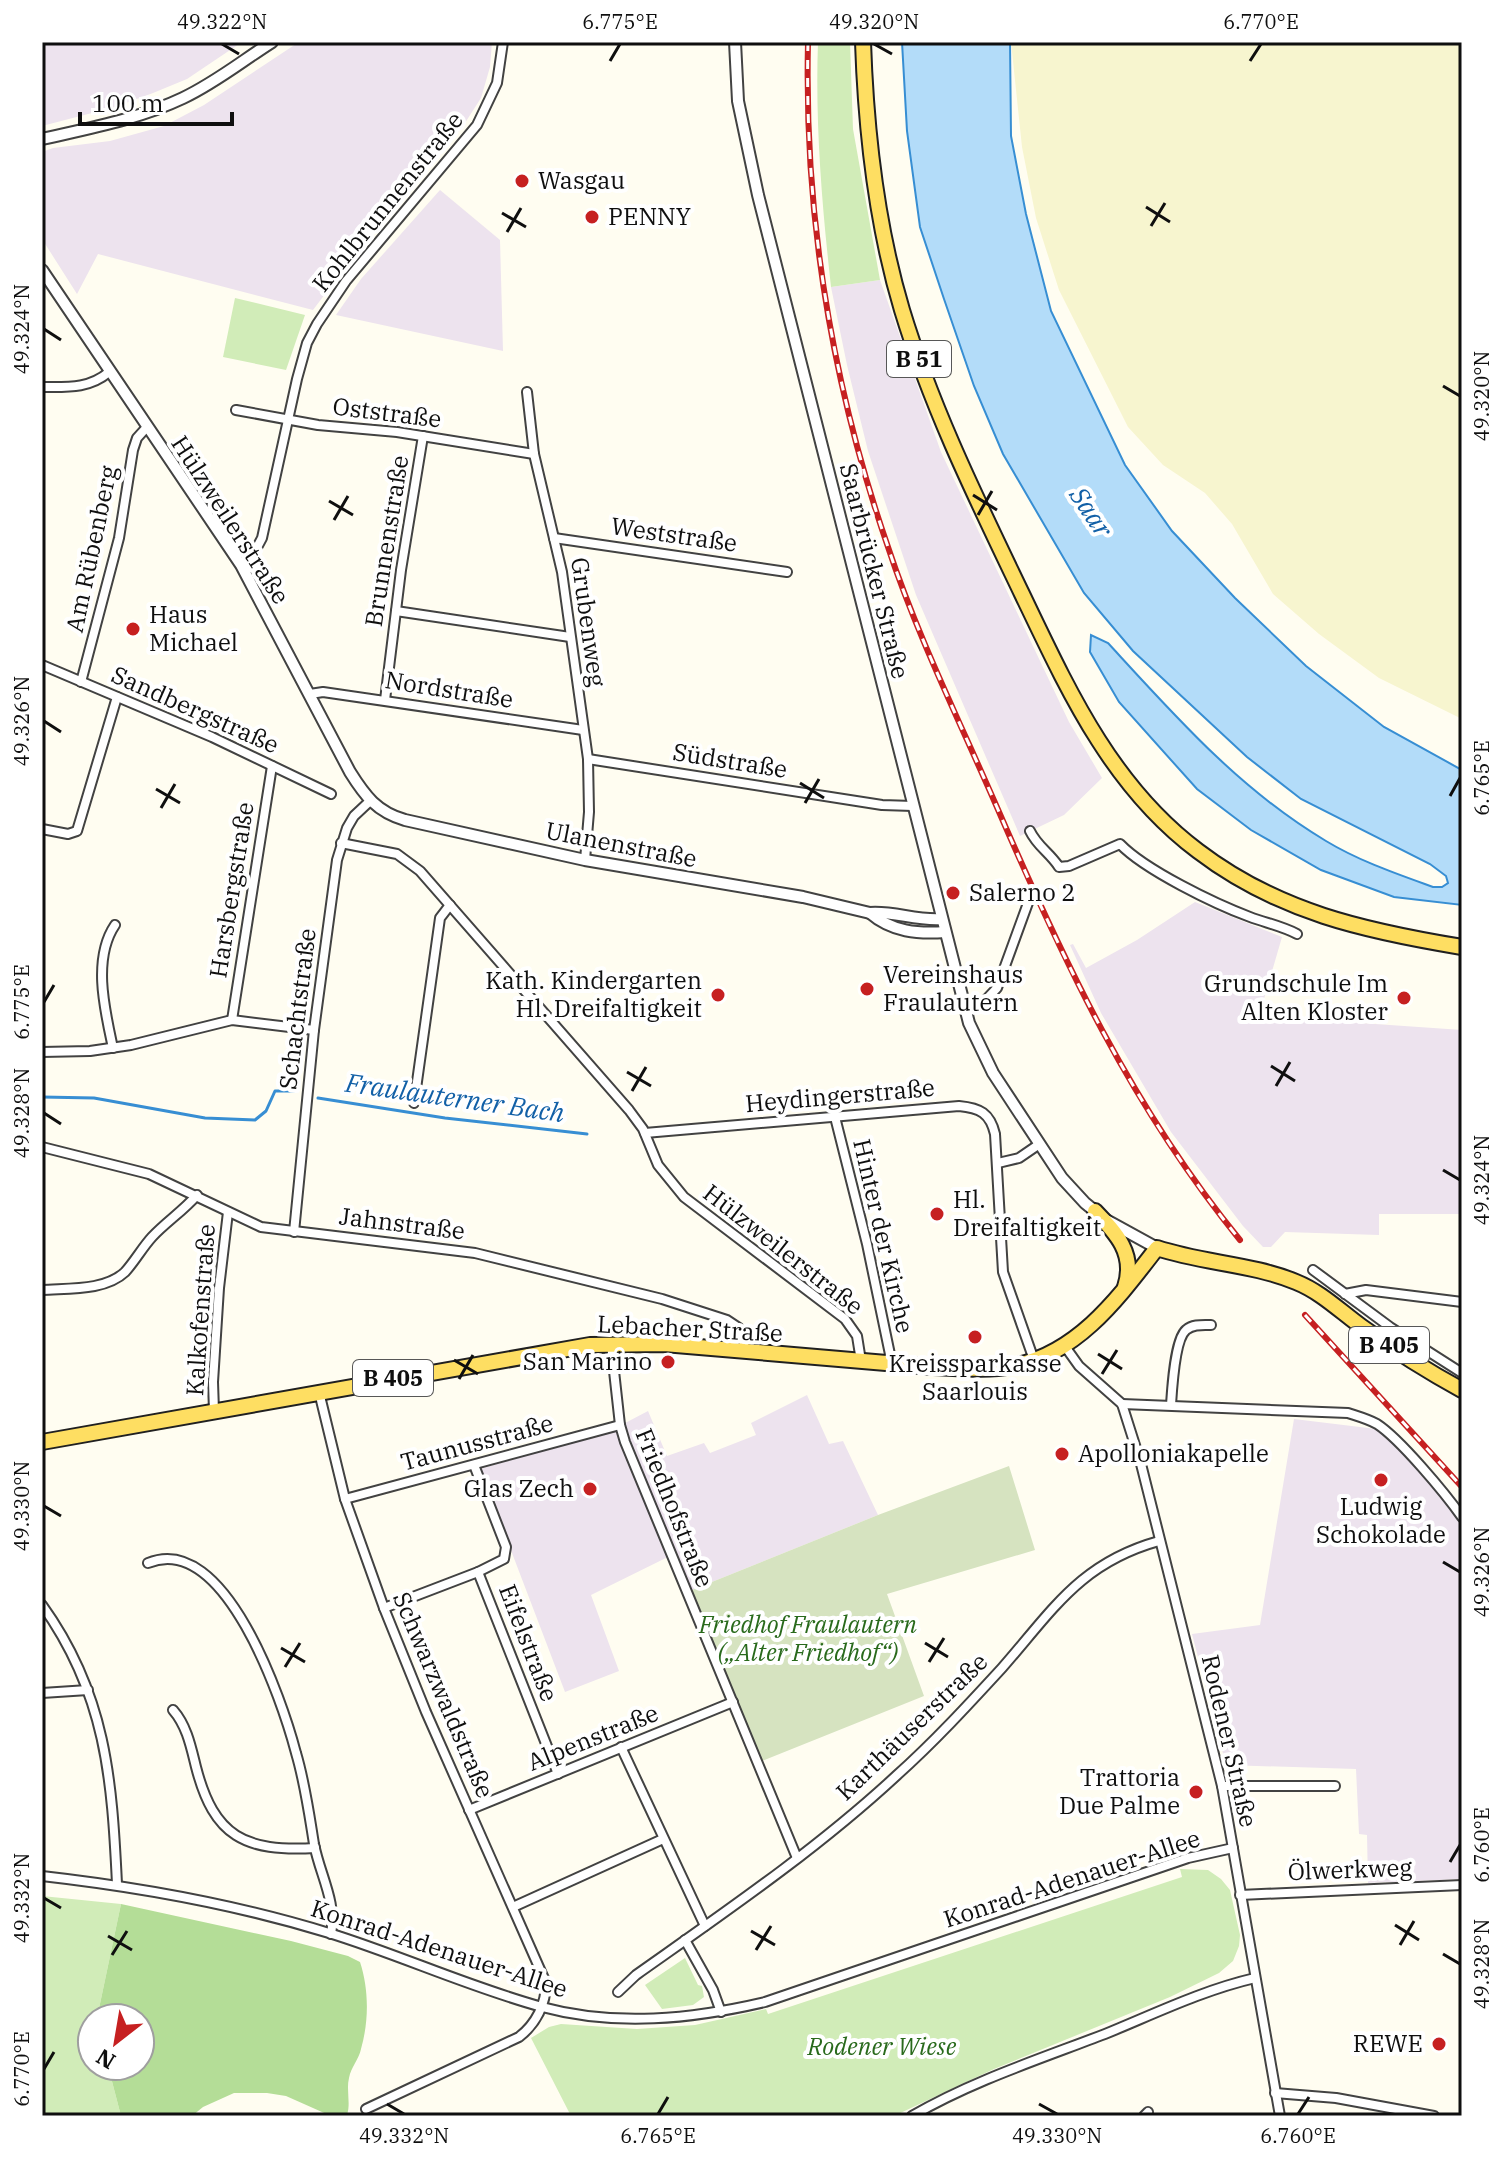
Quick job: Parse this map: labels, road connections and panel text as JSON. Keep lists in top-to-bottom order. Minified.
{"streets":{"main road":["B 51","Lebacher Straße","B 405"],"street":["Kohlbrunnenstraße","Oststraße","Hülzweilerstraße","Weststraße","Brunnenstraße","Am Rübenberg","Saarbrücker Straße","Grubenweg","Nordstraße","Sandbergstraße","Südstraße","Ulanenstraße","Harsbergstraße","Schachtstraße","Heydingerstraße","Jahnstraße","Hinter der Kirche","Kalkofenstraße","Taunusstraße","Friedhofstraße","Eifelstraße","Schwarzwaldstraße","Karthäuserstraße","Alpenstraße","Rodener Straße","Ölwerkweg","Konrad-Adenauer-Allee"]},"crossings":[["Kohlbrunnenstraße","Oststraße"],["Kohlbrunnenstraße","Hülzweilerstraße"],["Oststraße","Brunnenstraße"],["Oststraße","Grubenweg"],["Hülzweilerstraße","Am Rübenberg"],["Hülzweilerstraße","Nordstraße"],["Hülzweilerstraße","Ulanenstraße"],["Hülzweilerstraße","Schachtstraße"],["Hülzweilerstraße","Heydingerstraße"],["Hülzweilerstraße","Lebacher Straße"],["Weststraße","Grubenweg"],["Brunnenstraße","Nordstraße"],["Am Rübenberg","Sandbergstraße"],["Saarbrücker Straße","Südstraße"],["Saarbrücker Straße","Ulanenstraße"],["Saarbrücker Straße","B 405"],["Grubenweg","Nordstraße"],["Grubenweg","Südstraße"],["Grubenweg","Ulanenstraße"],["Sandbergstraße","Harsbergstraße"],["Ulanenstraße","Schachtstraße"],["Schachtstraße","Jahnstraße"],["Heydingerstraße","Hinter der Kirche"],["Heydingerstraße","Lebacher Straße"],["Jahnstraße","Kalkofenstraße"],["Jahnstraße","Lebacher Straße"],["Hinter der Kirche","Lebacher Straße"],["Kalkofenstraße","Lebacher Straße"],["Lebacher Straße","B 405"],["Lebacher Straße","Friedhofstraße"],["Lebacher Straße","Schwarzwaldstraße"],["Taunusstraße","Friedhofstraße"],["Taunusstraße","Schwarzwaldstraße"],["Friedhofstraße","Karthäuserstraße"],["Friedhofstraße","Alpenstraße"],["Eifelstraße","Alpenstraße"],["Schwarzwaldstraße","Alpenstraße"],["Schwarzwaldstraße","Konrad-Adenauer-Allee"],["Karthäuserstraße","Rodener Straße"],["Rodener Straße","Ölwerkweg"],["Rodener Straße","Konrad-Adenauer-Allee"]],"water":["Saar","Fraulauterner Bach"],"parks":["Friedhof Fraulautern („Alter Friedhof“)","Rodener Wiese"],"places":["Wasgau","PENNY","Haus Michael","Salerno 2","Vereinshaus Fraulautern","Kath. Kindergarten Hl. Dreifaltigkeit","Grundschule Im Alten Kloster","Hl. Dreifaltigkeit","Kreissparkasse Saarlouis","San Marino","Apolloniakapelle","Ludwig Schokolade","Glas Zech","Trattoria Due Palme","REWE"],"scale_bar":"100 m","north":"bottom left","coordinates":["49.322°N","6.775°E","49.320°N","6.770°E","49.324°N","49.326°N","6.765°E","49.328°N","49.330°N","6.760°E","49.332°N"]}
